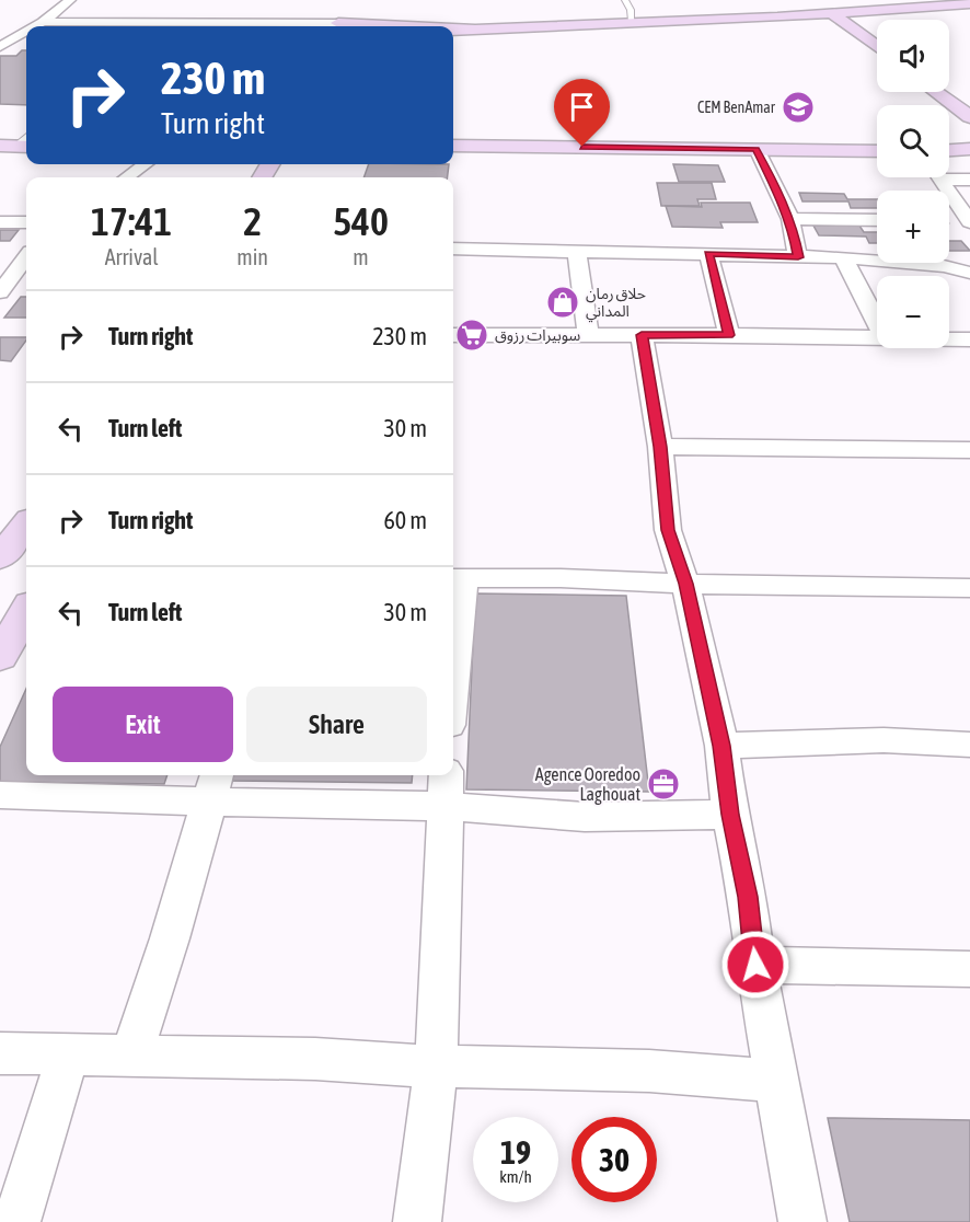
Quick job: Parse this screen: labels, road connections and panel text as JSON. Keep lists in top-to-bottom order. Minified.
{"places":{"school or university":["CEM BenAmar"],"shop":["حلاق رمان المداني"],"supermarket":["سوبيرات رزوق"],"office":["Agence Ooredoo Laghouat"]},"page":{"map_buttons":["+","−"],"turn":["230 m","Turn right"],"eta":["17:41","Arrival","2","min","540","m"],"list":[{"name":"Turn right","value":"230 m"},{"name":"Turn left","value":"30 m"},{"name":"Turn right","value":"60 m"},{"name":"Turn left","value":"30 m"}],"buttons":["Exit","Share"],"speed":"19 km/h","limit":"30"}}
